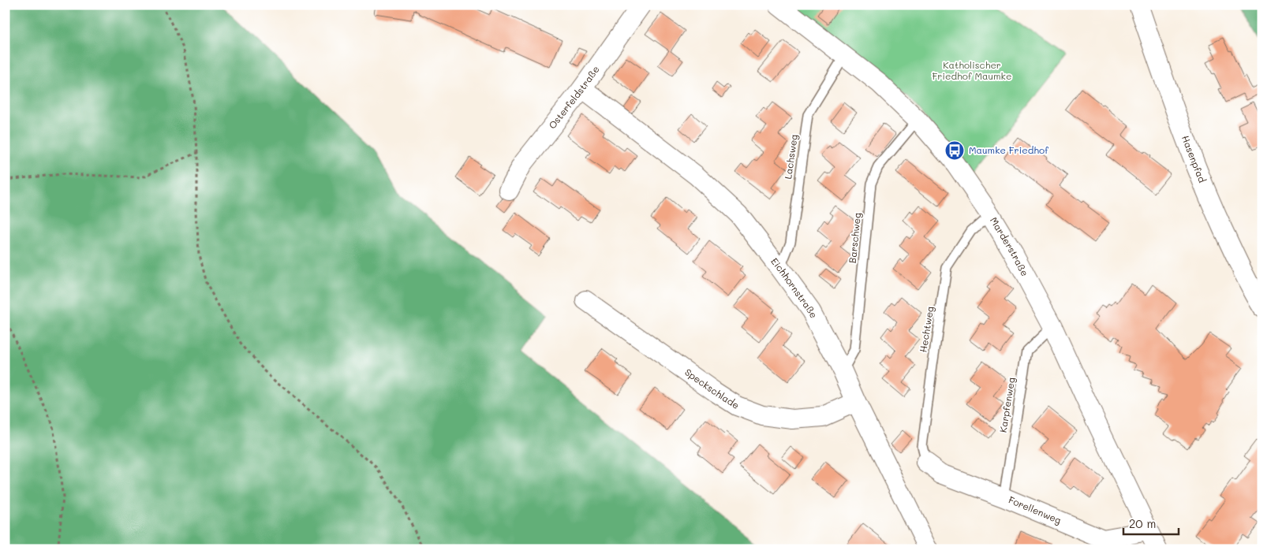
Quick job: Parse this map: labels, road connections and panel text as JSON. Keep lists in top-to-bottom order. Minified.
{"streets":{"street":["Osterfeldstraße","Hasenpfad","Marderstraße","Eichhornstraße","Speckschlade","Forellenweg"],"lane":["Lachsweg","Barschweg","Hechtweg","Karpfenweg"]},"crossings":[["Osterfeldstraße","Eichhornstraße"],["Lachsweg","Marderstraße"],["Lachsweg","Eichhornstraße"],["Barschweg","Marderstraße"],["Barschweg","Eichhornstraße"],["Marderstraße","Hechtweg"],["Marderstraße","Karpfenweg"],["Marderstraße","Forellenweg"],["Eichhornstraße","Speckschlade"],["Hechtweg","Forellenweg"],["Karpfenweg","Forellenweg"]],"parks":["Katholischer Friedhof Maumke"],"places":{"bus stop":["Maumke Friedhof"]},"scale_bar":"20 m"}
